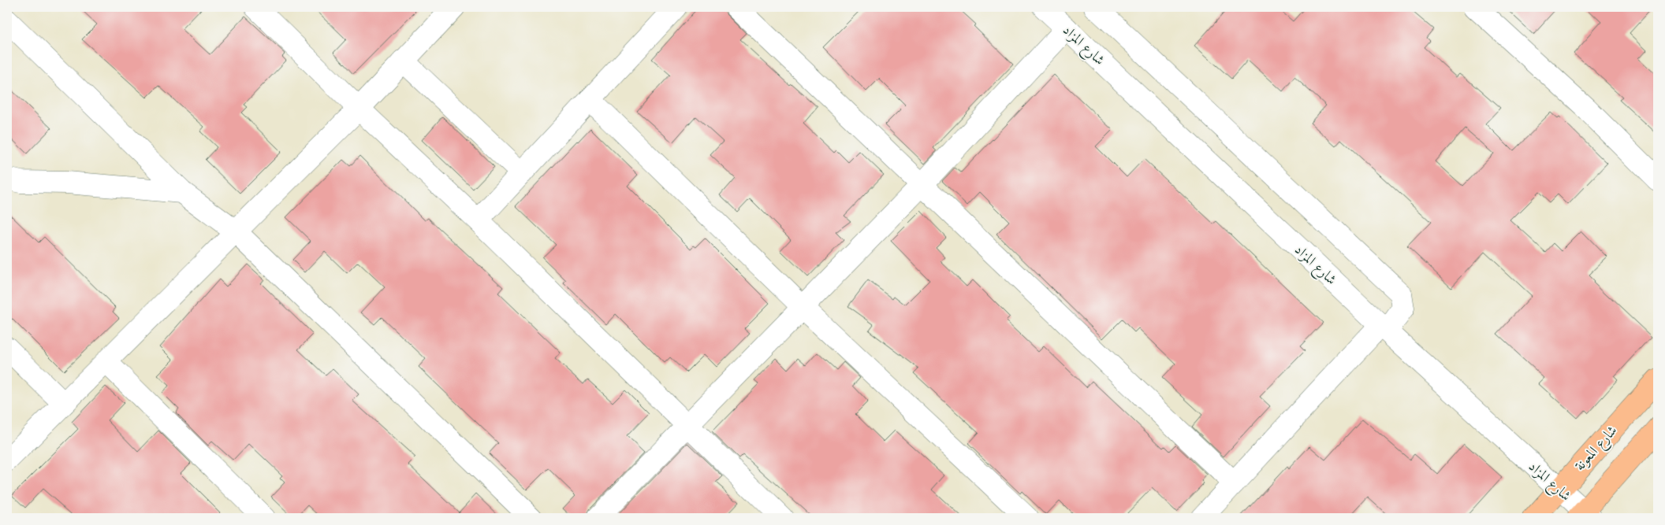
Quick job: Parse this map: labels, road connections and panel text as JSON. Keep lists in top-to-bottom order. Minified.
{"streets":{"highway":["شارع المعونة"],"street":["شارع المزاد"]},"crossings":[["شارع المزاد","شارع المعونة"]]}
